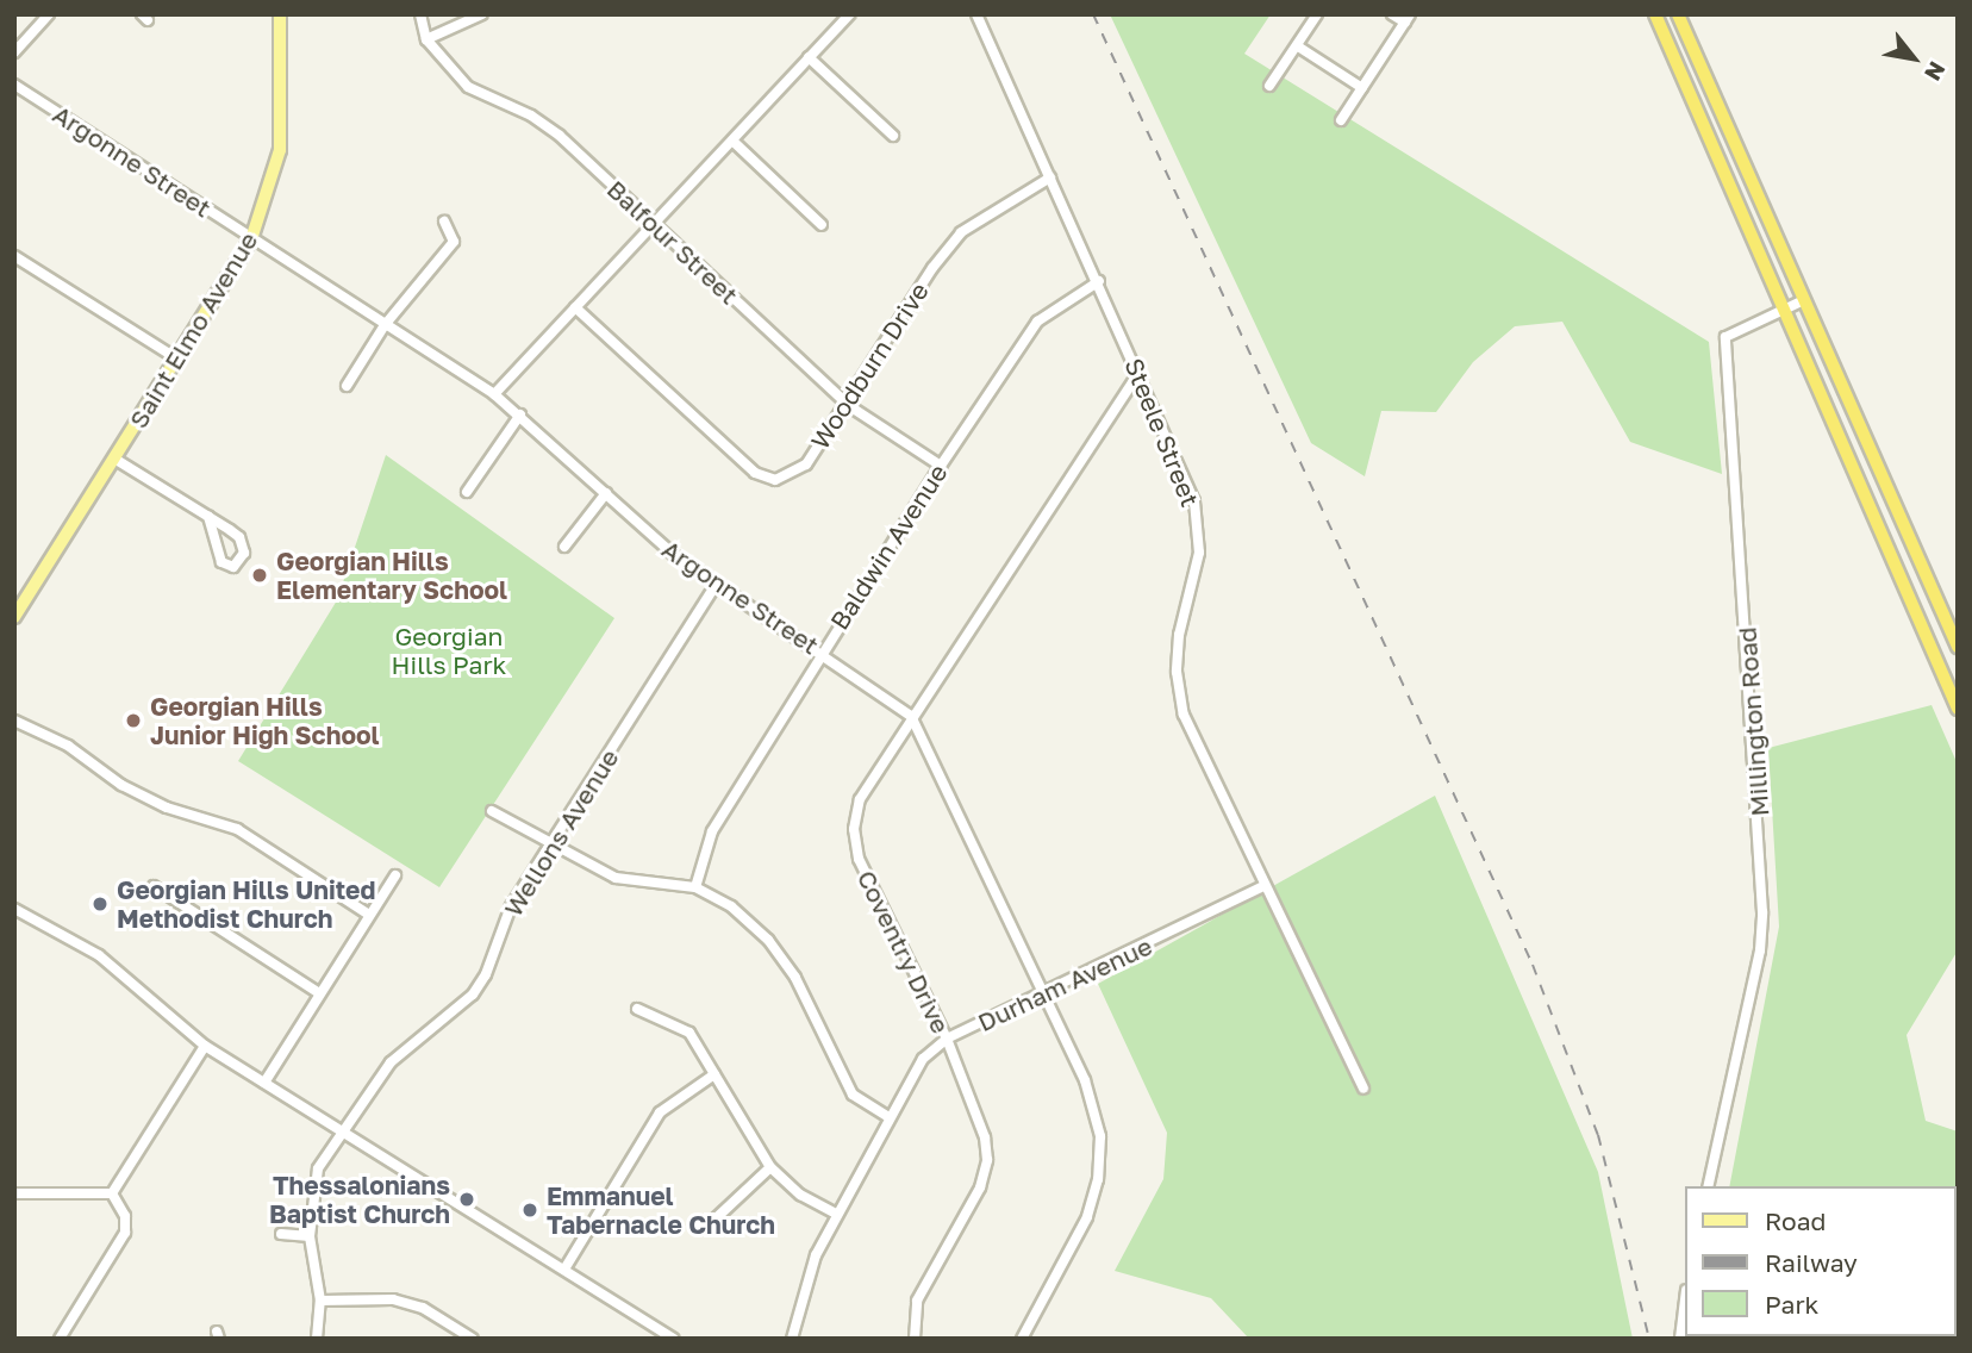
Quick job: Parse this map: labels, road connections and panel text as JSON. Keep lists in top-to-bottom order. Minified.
{"streets":{"main road":["Saint Elmo Avenue"],"street":["Argonne Street","Balfour Street","Woodburn Drive","Steele Street","Baldwin Avenue","Millington Road","Wellons Avenue","Coventry Drive","Durham Avenue"]},"crossings":[["Argonne Street","Saint Elmo Avenue"],["Argonne Street","Baldwin Avenue"],["Argonne Street","Wellons Avenue"],["Argonne Street","Coventry Drive"],["Argonne Street","Durham Avenue"],["Balfour Street","Woodburn Drive"],["Balfour Street","Baldwin Avenue"],["Woodburn Drive","Steele Street"],["Steele Street","Baldwin Avenue"],["Steele Street","Coventry Drive"],["Steele Street","Durham Avenue"],["Coventry Drive","Durham Avenue"]],"parks":["Georgian Hills Park"],"places":["Georgian Hills Elementary School","Georgian Hills Junior High School","Georgian Hills United Methodist Church","Thessalonians Baptist Church","Emmanuel Tabernacle Church"],"legend":["Road","Railway","Park"],"north":"bottom right"}
